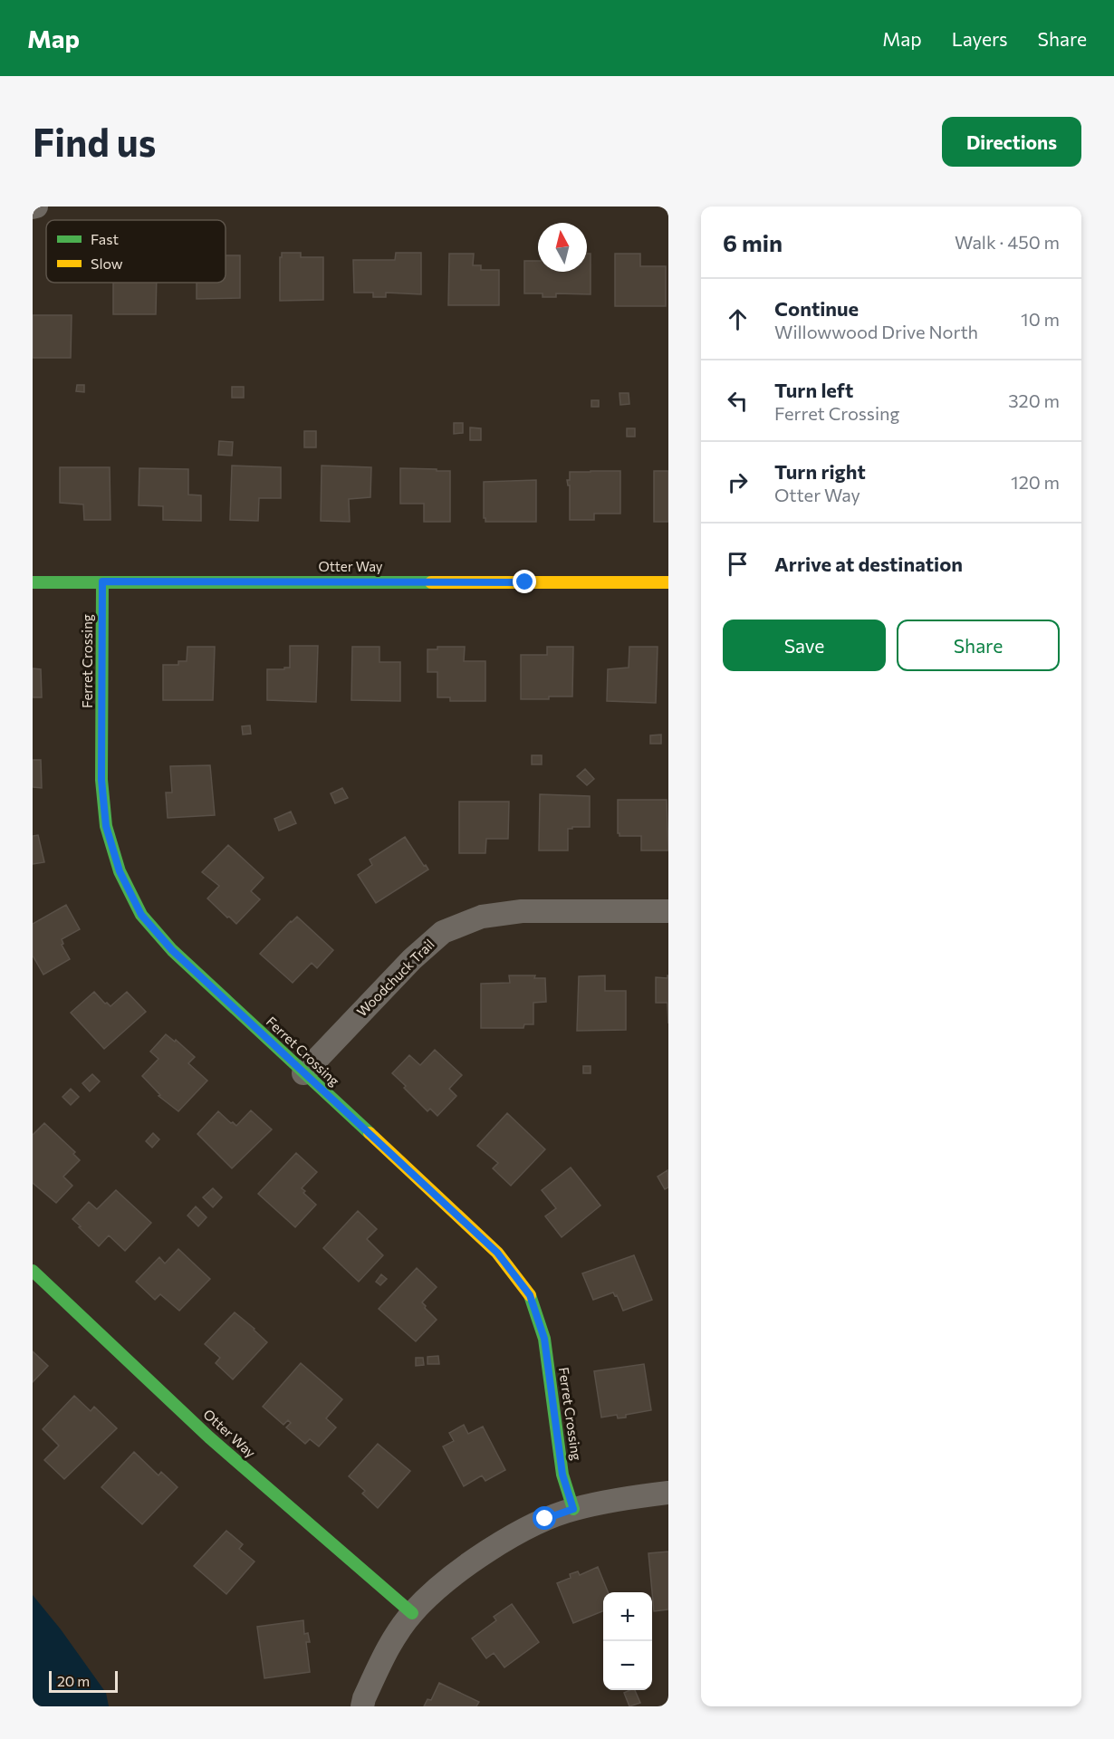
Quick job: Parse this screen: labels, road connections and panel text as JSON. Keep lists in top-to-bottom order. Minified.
{"streets":{"street":["Otter Way","Ferret Crossing","Woodchuck Trail"]},"crossings":[["Otter Way","Ferret Crossing"],["Ferret Crossing","Woodchuck Trail"]],"legend":["Fast","Slow"],"scale_bar":"20 m","north":"top","page":{"header":"Map","nav":["Map","Layers","Share"],"buttons":["Directions",["Save","Share"]],"title":"Find us","heading":["6 min","Walk · 450 m"],"list":[["Continue","Willowwood Drive North","10 m"],["Turn left","Ferret Crossing","320 m"],["Turn right","Otter Way","120 m"],"Arrive at destination"],"map_buttons":["+","−"],"scale":"20 m"}}
